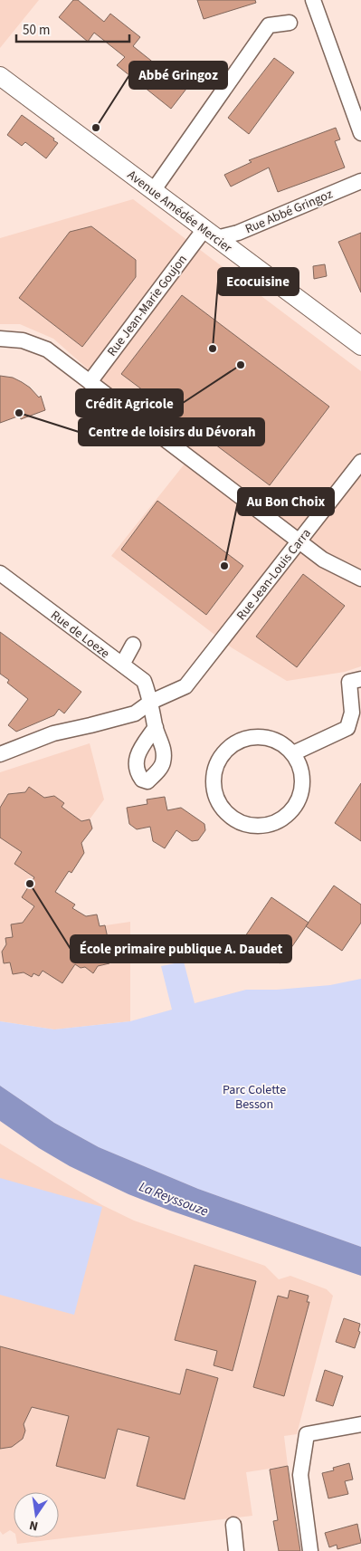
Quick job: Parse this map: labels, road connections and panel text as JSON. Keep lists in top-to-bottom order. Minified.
{"streets":{"main road":["Avenue Amédée Mercier"],"street":["Rue Abbé Gringoz","Rue Jean-Marie Goujon","Rue Jean-Louis Carra","Rue de Loeze"]},"crossings":[["Avenue Amédée Mercier","Rue Abbé Gringoz"],["Avenue Amédée Mercier","Rue Jean-Marie Goujon"],["Rue Abbé Gringoz","Rue Jean-Marie Goujon"],["Rue Jean-Louis Carra","Rue de Loeze"]],"water":["La Reyssouze"],"parks":["Parc Colette Besson"],"places":["Abbé Gringoz","Ecocuisine","Crédit Agricole","Centre de loisirs du Dévorah","Au Bon Choix","École primaire publique A. Daudet"],"scale_bar":"50 m","north":"bottom"}
